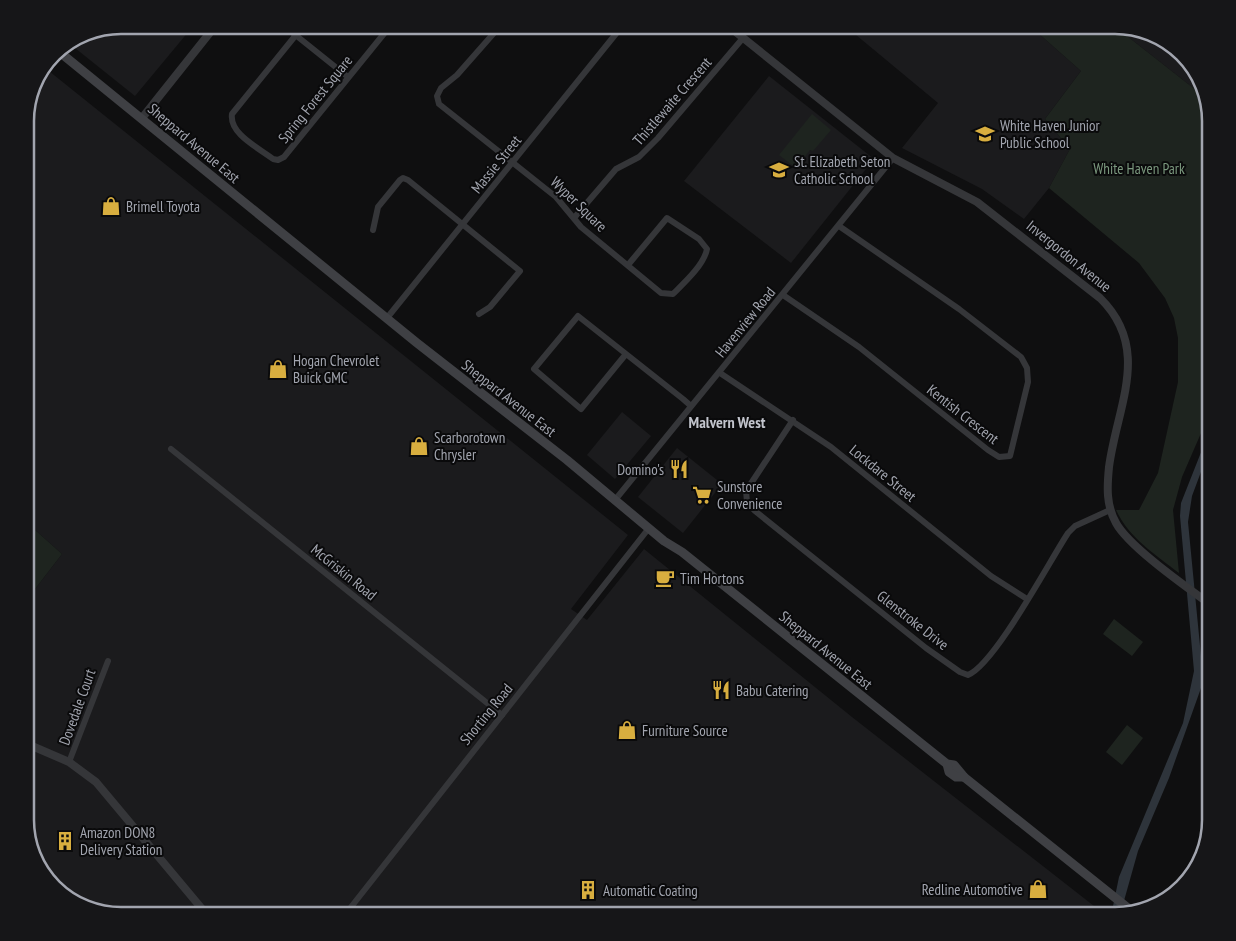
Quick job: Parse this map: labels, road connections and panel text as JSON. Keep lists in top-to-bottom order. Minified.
{"streets":{"main road":["Sheppard Avenue East"],"street":["Spring Forest Square","Thistlewaite Crescent","Massie Street","Wyper Square","Invergordon Avenue","Havenview Road","Kentish Crescent","Lockdare Street","McGriskin Road","Glenstroke Drive","Dovedale Court","Shorting Road"]},"crossings":[["Thistlewaite Crescent","Wyper Square"],["Thistlewaite Crescent","Invergordon Avenue"],["Sheppard Avenue East","Massie Street"],["Sheppard Avenue East","Havenview Road"],["Sheppard Avenue East","Shorting Road"],["Massie Street","Wyper Square"],["Invergordon Avenue","Havenview Road"],["Invergordon Avenue","Glenstroke Drive"],["Havenview Road","Kentish Crescent"],["Havenview Road","Lockdare Street"],["Lockdare Street","Glenstroke Drive"],["McGriskin Road","Shorting Road"]],"districts":["Malvern West"],"parks":["White Haven Park"],"places":{"school or university":["White Haven Junior Public School","St. Elizabeth Seton Catholic School"],"shop":["Brimell Toyota","Hogan Chevrolet Buick GMC","Scarborotown Chrysler","Furniture Source","Redline Automotive"],"restaurant":["Domino's","Babu Catering"],"supermarket":["Sunstore Convenience"],"cafe":["Tim Hortons"],"building":["Amazon DON8 Delivery Station","Automatic Coating"]}}
